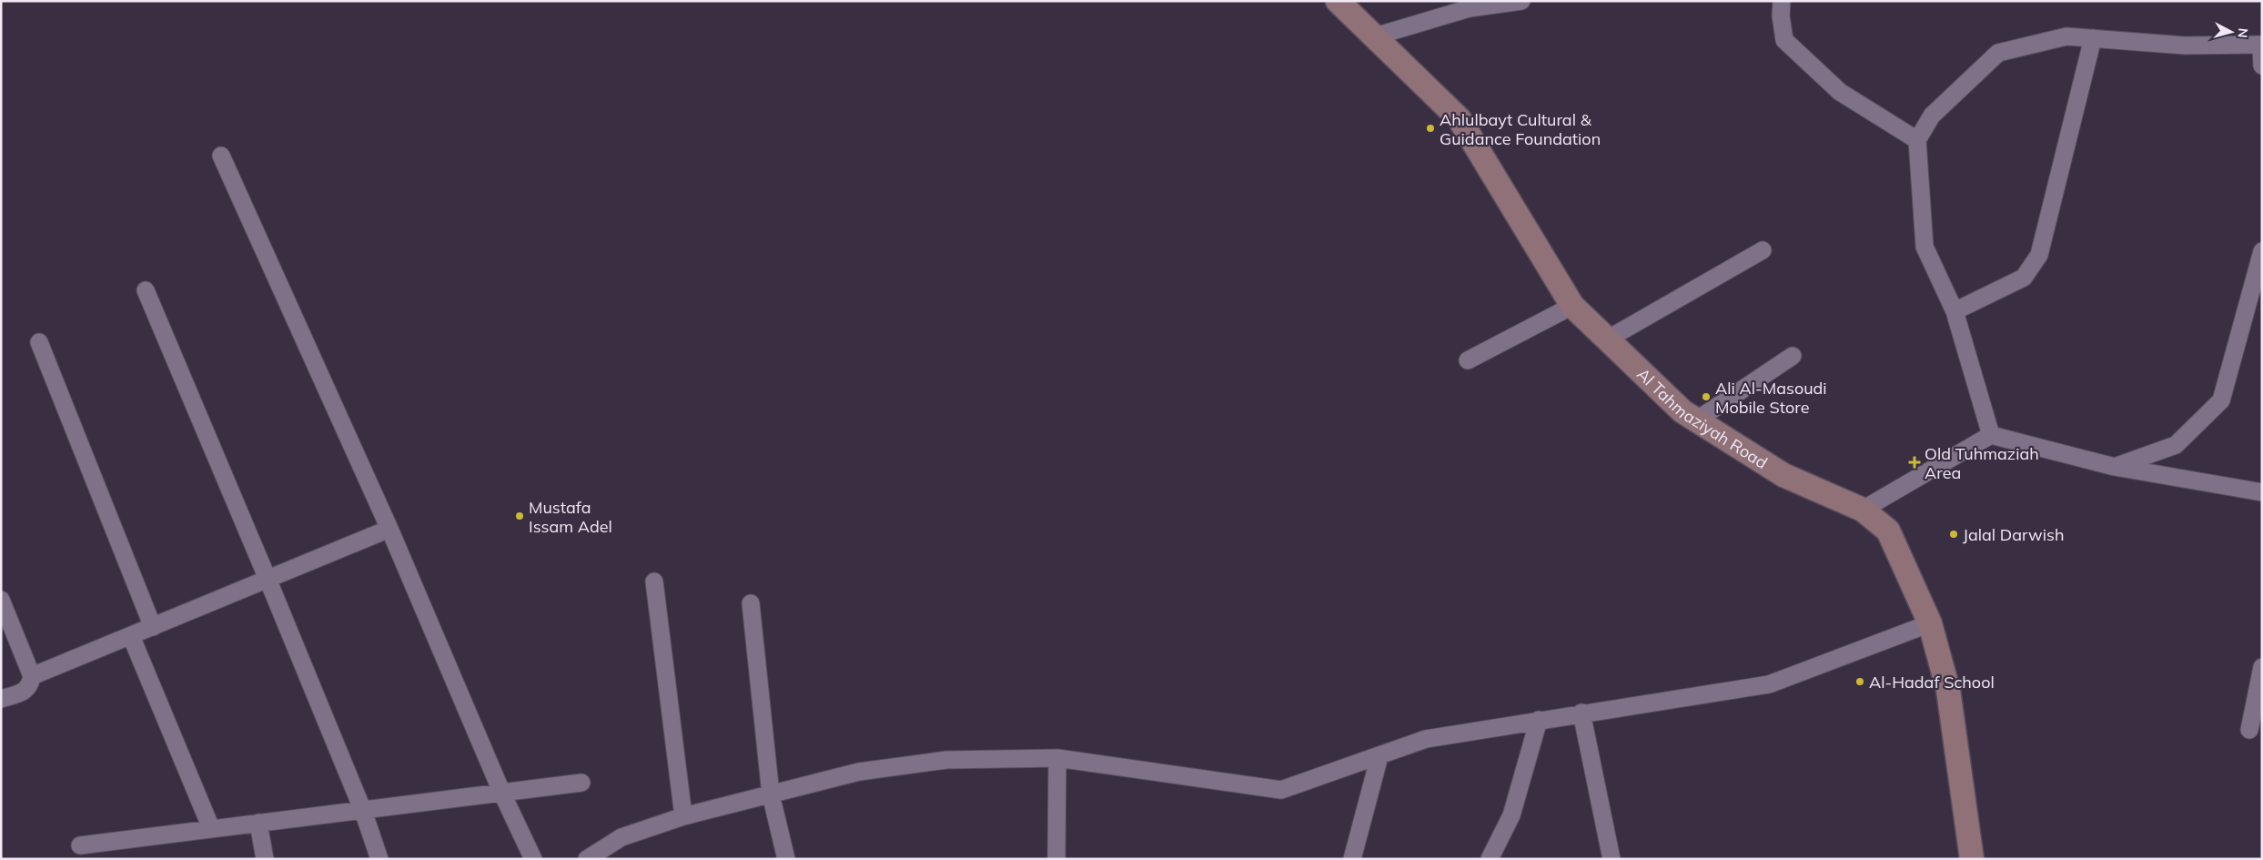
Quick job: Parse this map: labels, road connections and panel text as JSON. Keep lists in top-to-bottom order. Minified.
{"streets":{"main road":["Al Tahmaziyah Road"]},"places":{"other":["Ahlulbayt Cultural & Guidance Foundation","Ali Al-Masoudi Mobile Store","Mustafa Issam Adel","Jalal Darwish","Al-Hadaf School"],"health":["Old Tuhmaziah Area"]},"north":"right"}
